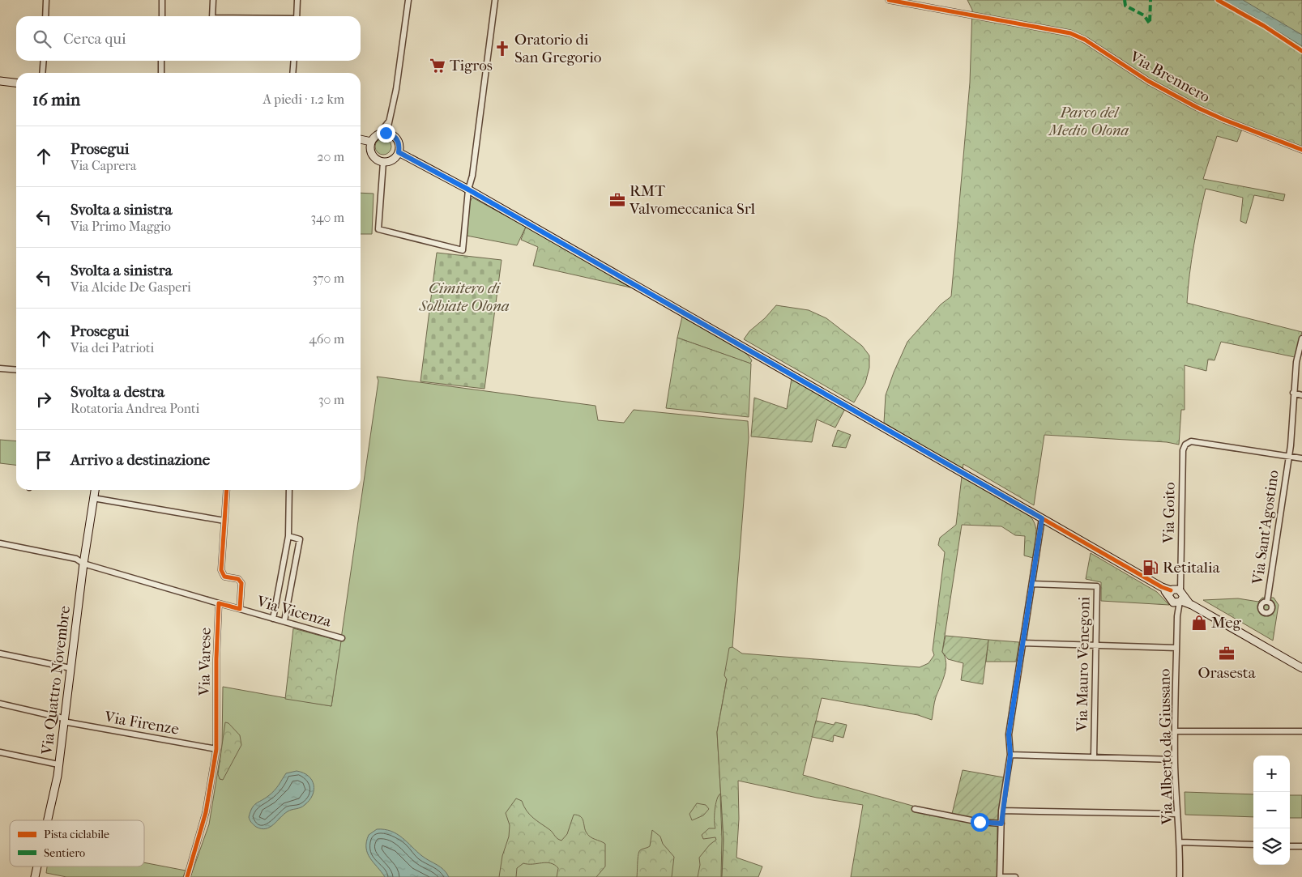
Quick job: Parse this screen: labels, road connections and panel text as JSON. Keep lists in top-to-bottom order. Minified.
{"streets":{"street":["Via Brennero","Via Goito","Via Sant'Agostino","Via Vicenza","Via Varese","Via Mauro Venegoni","Via Quattro Novembre","Via Firenze","Via Alberto da Giussano"]},"crossings":[["Via Goito","Via Sant'Agostino"],["Via Goito","Via Alberto da Giussano"],["Via Varese","Via Firenze"],["Via Quattro Novembre","Via Firenze"]],"parks":["Parco del Medio Olona","Cimitero di Solbiate Olona"],"places":{"church":["Oratorio di San Gregorio"],"supermarket":["Tigros"],"office":["RMT Valvomeccanica Srl","Orasesta"],"fuel station":["Retitalia"],"shop":["Meg"]},"legend":["Pista ciclabile","Sentiero"],"page":{"search":"Cerca qui","heading":["16 min","A piedi · 1.2 km"],"list":[["Prosegui","Via Caprera","20 m"],["Svolta a sinistra","Via Primo Maggio","340 m"],["Svolta a sinistra","Via Alcide De Gasperi","370 m"],["Prosegui","Via dei Patrioti","460 m"],["Svolta a destra","Rotatoria Andrea Ponti","30 m"],"Arrivo a destinazione"],"map_buttons":["+","−"]}}
